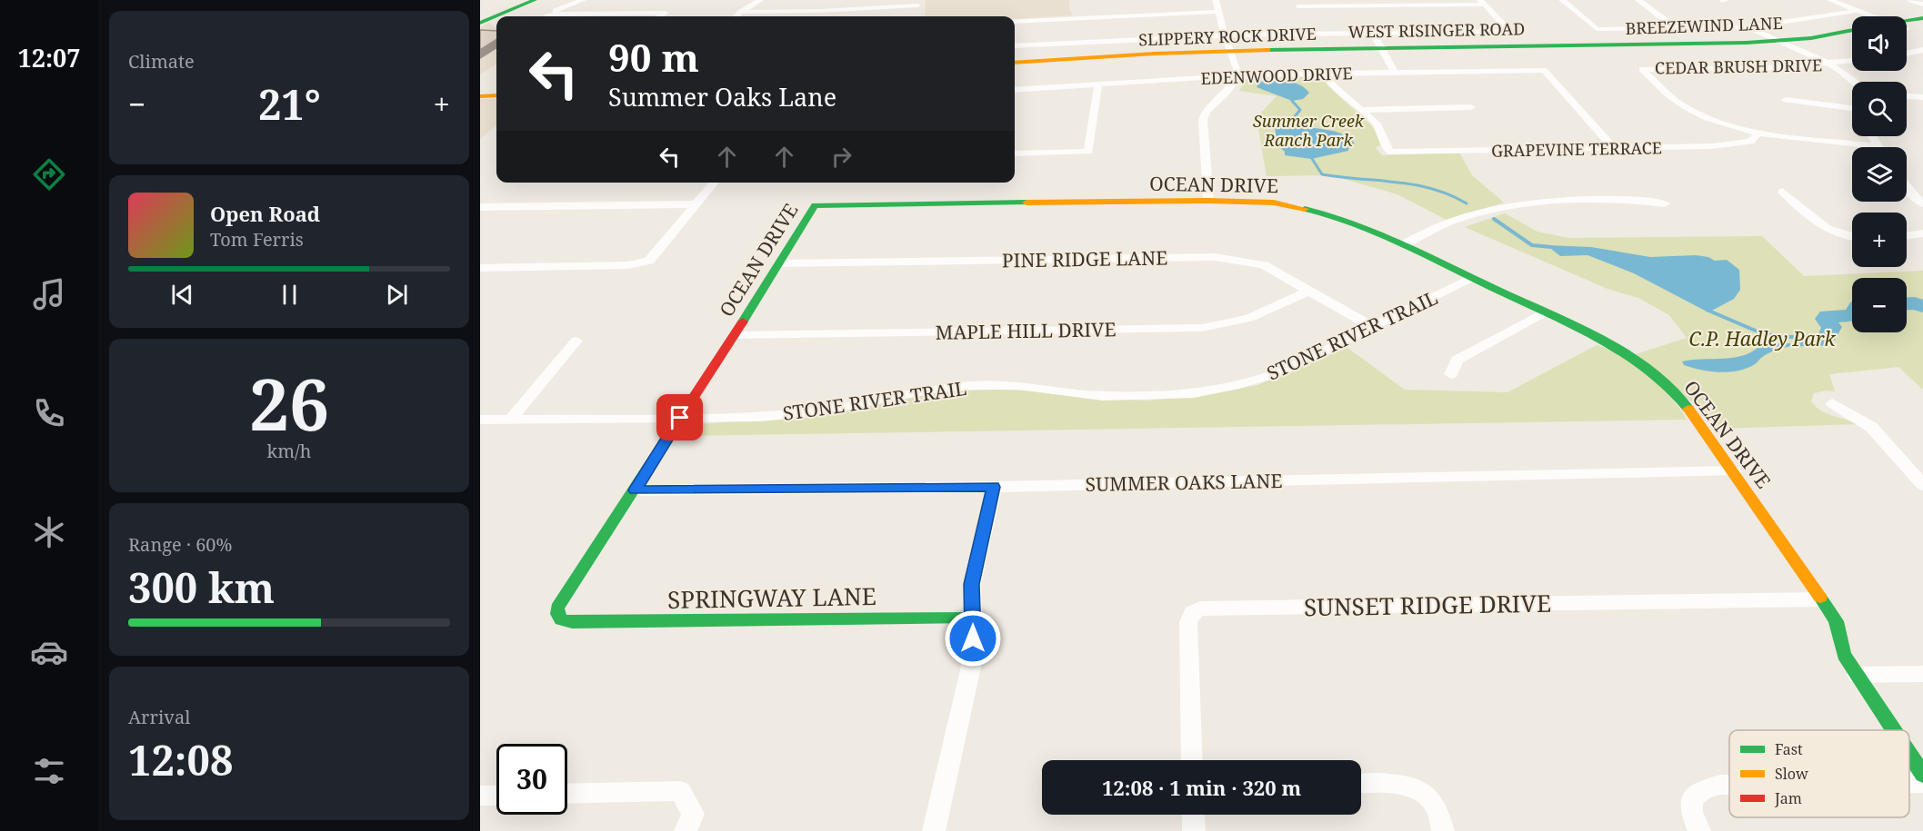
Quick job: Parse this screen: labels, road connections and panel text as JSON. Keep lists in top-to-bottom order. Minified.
{"streets":{"main road":["WEST RISINGER ROAD","OCEAN DRIVE","SPRINGWAY LANE"],"street":["BREEZEWIND LANE","SLIPPERY ROCK DRIVE","CEDAR BRUSH DRIVE","EDENWOOD DRIVE","GRAPEVINE TERRACE","PINE RIDGE LANE","MAPLE HILL DRIVE","STONE RIVER TRAIL","SUMMER OAKS LANE","SUNSET RIDGE DRIVE"]},"crossings":[["CEDAR BRUSH DRIVE","GRAPEVINE TERRACE"],["EDENWOOD DRIVE","GRAPEVINE TERRACE"],["OCEAN DRIVE","PINE RIDGE LANE"],["OCEAN DRIVE","MAPLE HILL DRIVE"],["OCEAN DRIVE","STONE RIVER TRAIL"],["OCEAN DRIVE","SUMMER OAKS LANE"],["OCEAN DRIVE","SPRINGWAY LANE"],["OCEAN DRIVE","SUNSET RIDGE DRIVE"],["PINE RIDGE LANE","MAPLE HILL DRIVE"],["PINE RIDGE LANE","STONE RIVER TRAIL"]],"parks":["Summer Creek Ranch Park","C.P. Hadley Park"],"legend":["Fast","Slow","Jam"],"page":{"tabs":"12:07","tile":["Climate",["26","km/h"],["Range · 60%","300 km"],["Arrival","12:08"]],"map_buttons":["+","−"],"turn":["90 m","Summer Oaks Lane"],"heat":["−","21°","+"],"song":["Open Road","Tom Ferris"],"limit":"30","trip":"12:08 · 1 min · 320 m"}}
